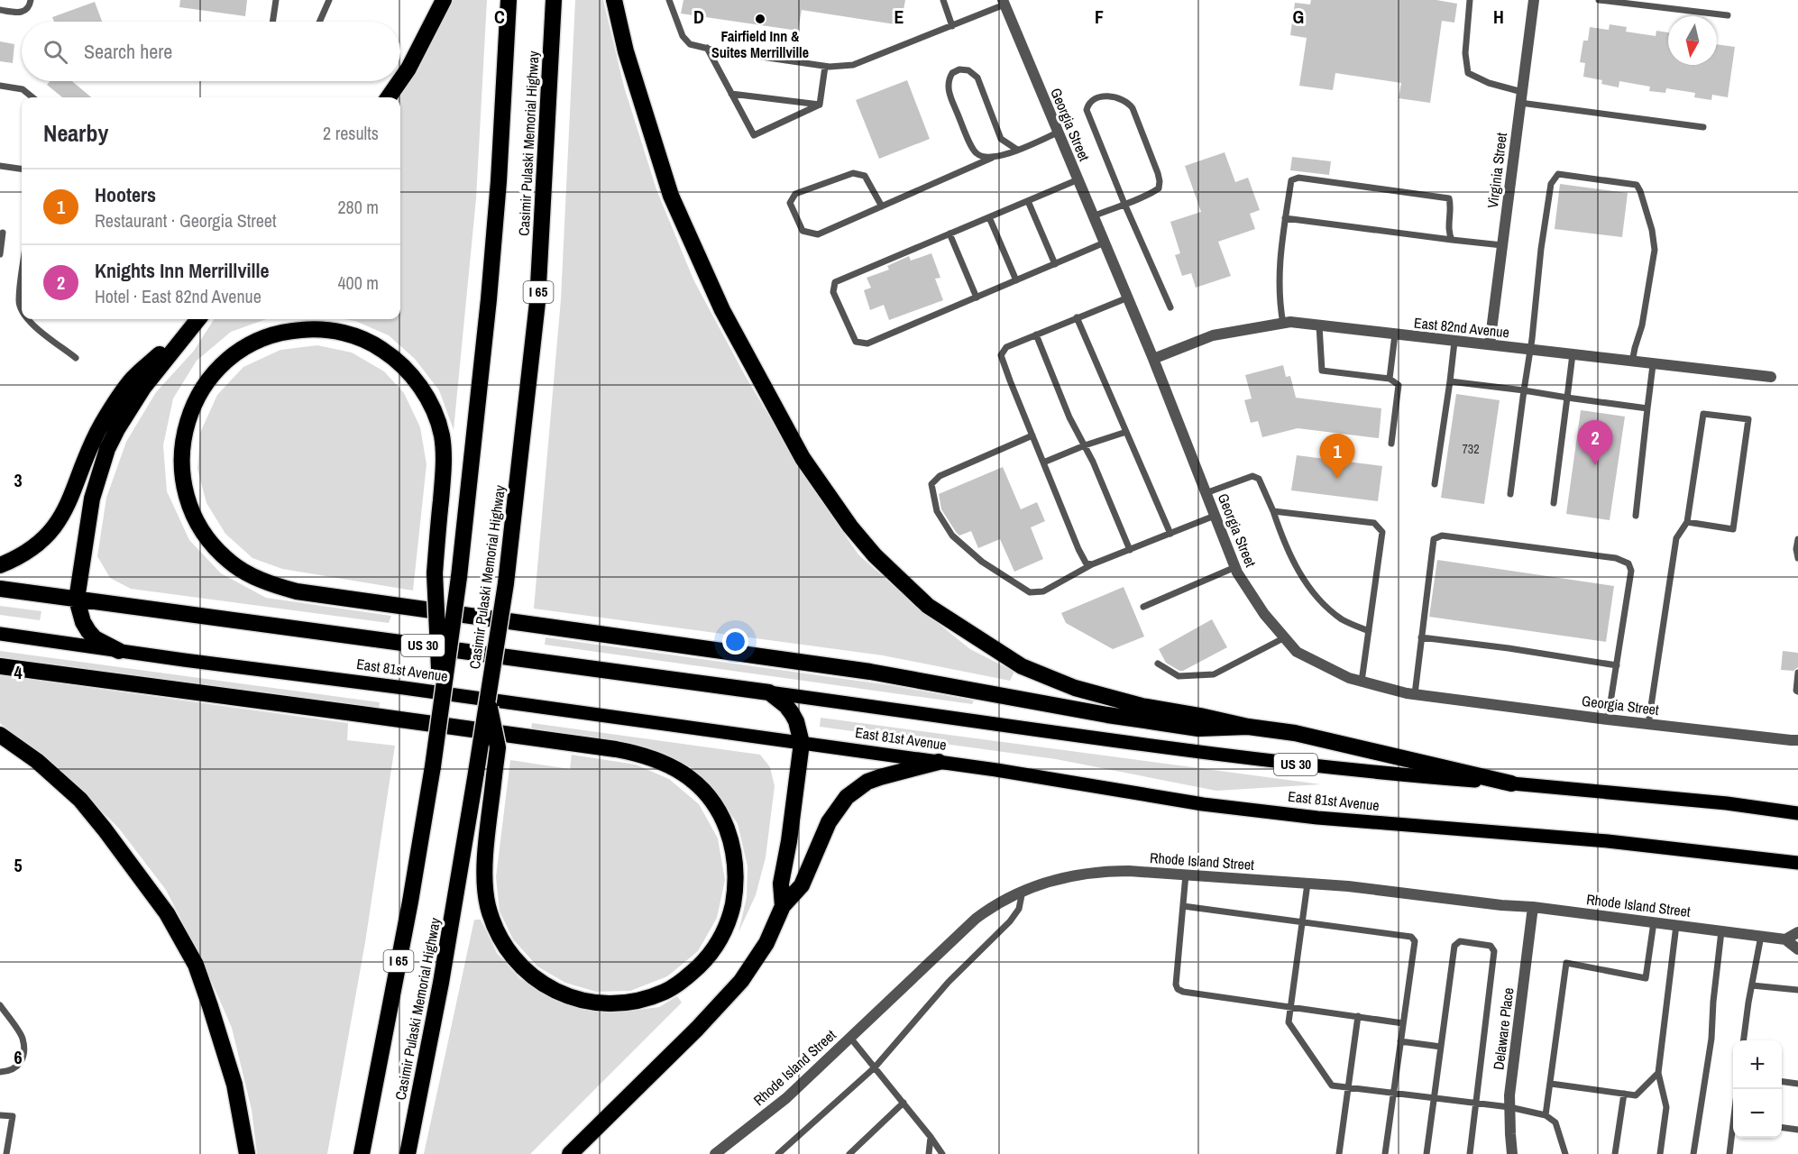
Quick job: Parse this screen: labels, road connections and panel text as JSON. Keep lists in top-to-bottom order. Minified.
{"streets":{"highway":["Casimir Pulaski Memorial Highway","I 65","US 30","East 81st Avenue"],"street":["Georgia Street","Virginia Street","East 82nd Avenue","Rhode Island Street","Delaware Place"]},"crossings":[["Georgia Street","East 82nd Avenue"],["Virginia Street","East 82nd Avenue"],["Rhode Island Street","Delaware Place"]],"places":["Fairfield Inn & Suites Merrillville"],"house_numbers":["732"],"north":"bottom","page":{"search":"Search here","heading":["Nearby","2 results"],"list":[{"mark":"1","name":"Hooters","note":"Restaurant · Georgia Street","value":"280 m"},{"mark":"2","name":"Knights Inn Merrillville","note":"Hotel · East 82nd Avenue","value":"400 m"}],"pins":["2","1"],"map_buttons":["+","−"]},"grid":{"columns":["C","D","E","F","G","H"],"rows":["3","4","5","6"]}}
